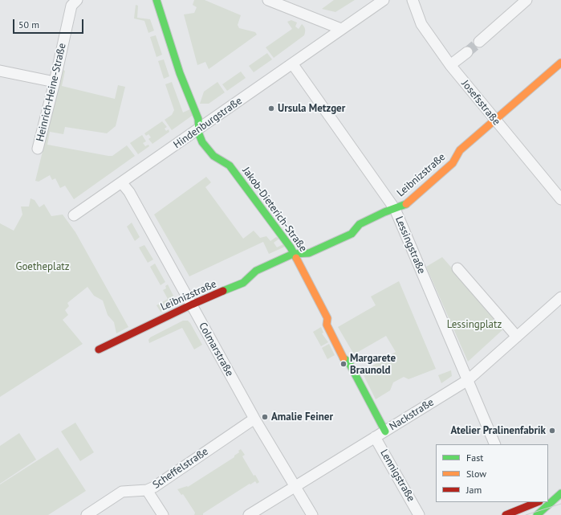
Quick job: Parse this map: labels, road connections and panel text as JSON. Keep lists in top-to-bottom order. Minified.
{"streets":{"street":["Heinrich-Heine-Straße","Josefsstraße","Hindenburgstraße","Leibnizstraße","Jakob-Dieterich-Straße","Lessingstraße","Colmarstraße","Nackstraße","Scheffelstraße","Lennigstraße"]},"crossings":[["Josefsstraße","Leibnizstraße"],["Hindenburgstraße","Jakob-Dieterich-Straße"],["Hindenburgstraße","Lessingstraße"],["Hindenburgstraße","Colmarstraße"],["Leibnizstraße","Jakob-Dieterich-Straße"],["Leibnizstraße","Lessingstraße"],["Leibnizstraße","Colmarstraße"],["Jakob-Dieterich-Straße","Nackstraße"],["Lessingstraße","Nackstraße"],["Colmarstraße","Nackstraße"],["Colmarstraße","Scheffelstraße"],["Nackstraße","Lennigstraße"]],"parks":["Goetheplatz","Lessingplatz"],"places":["Ursula Metzger","Margarete Braunold","Amalie Feiner","Atelier Pralinenfabrik"],"legend":["Fast","Slow","Jam"],"scale_bar":"50 m"}
